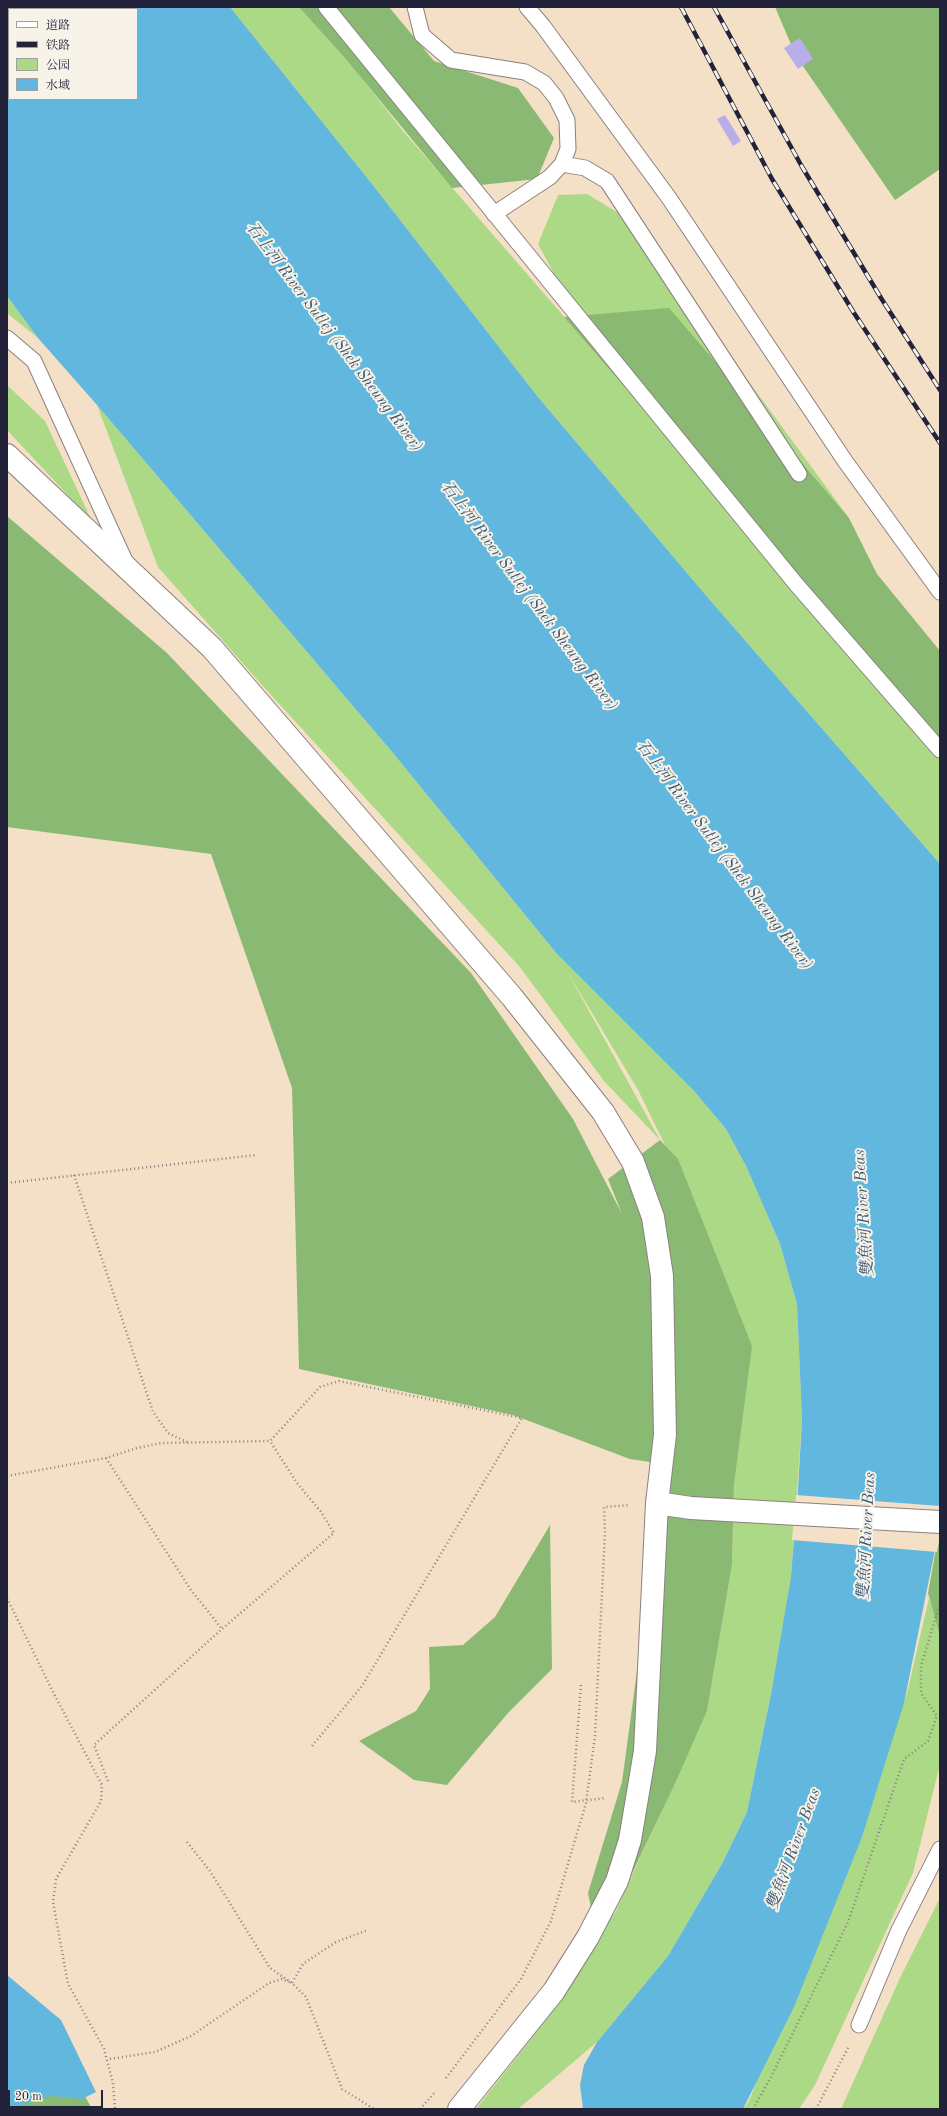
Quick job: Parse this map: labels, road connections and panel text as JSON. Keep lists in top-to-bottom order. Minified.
{"water":["石上河 River Sutlej (Shek Sheung River)","雙魚河 River Beas"],"legend":["道路","铁路","公园","水域"],"scale_bar":"20 m"}
